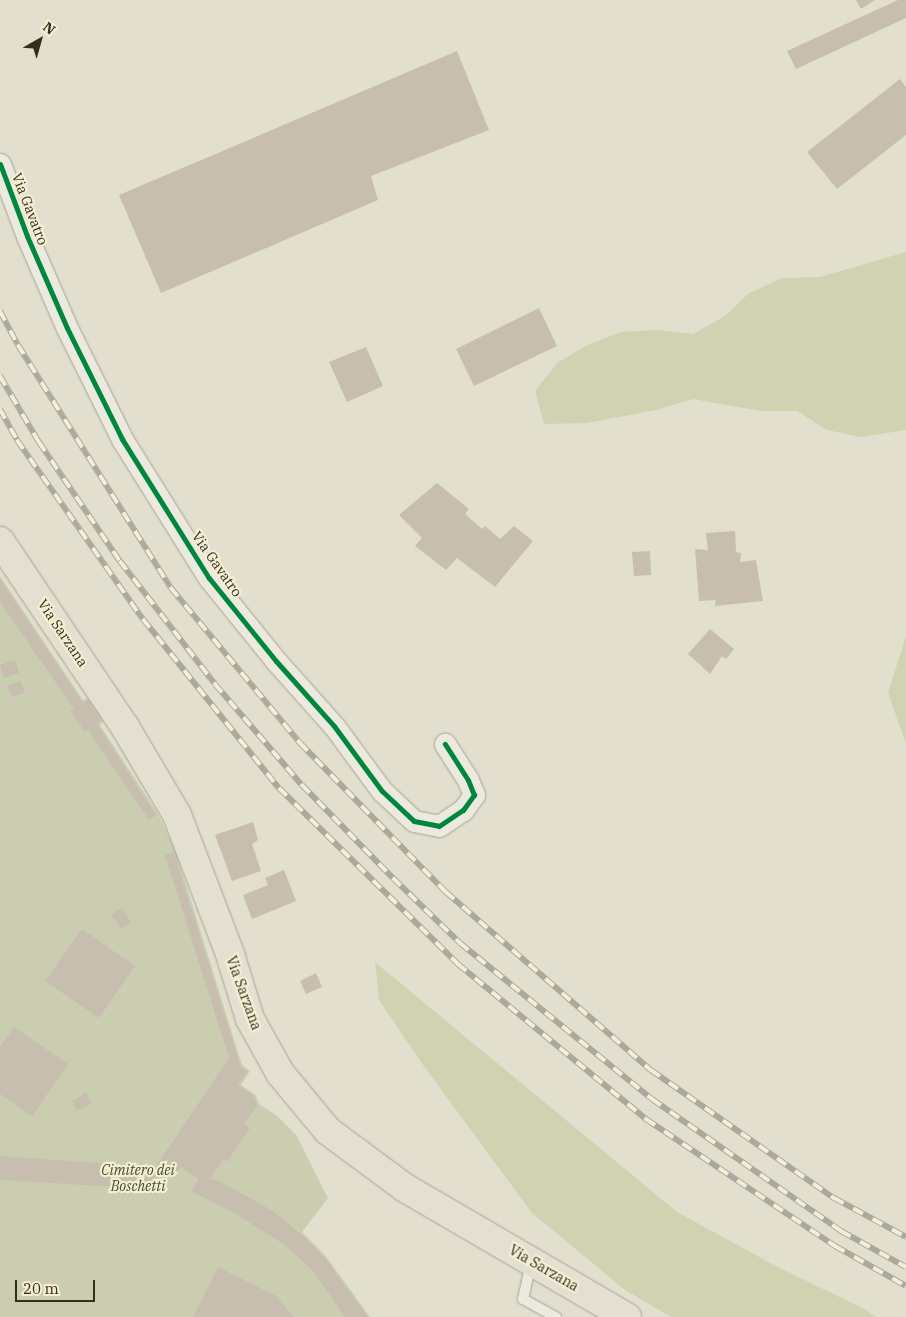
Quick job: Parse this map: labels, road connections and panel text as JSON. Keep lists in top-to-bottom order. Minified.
{"streets":{"main road":["Via Sarzana"],"street":["Via Gavatro"]},"parks":["Cimitero dei Boschetti"],"scale_bar":"20 m","north":"top right"}
